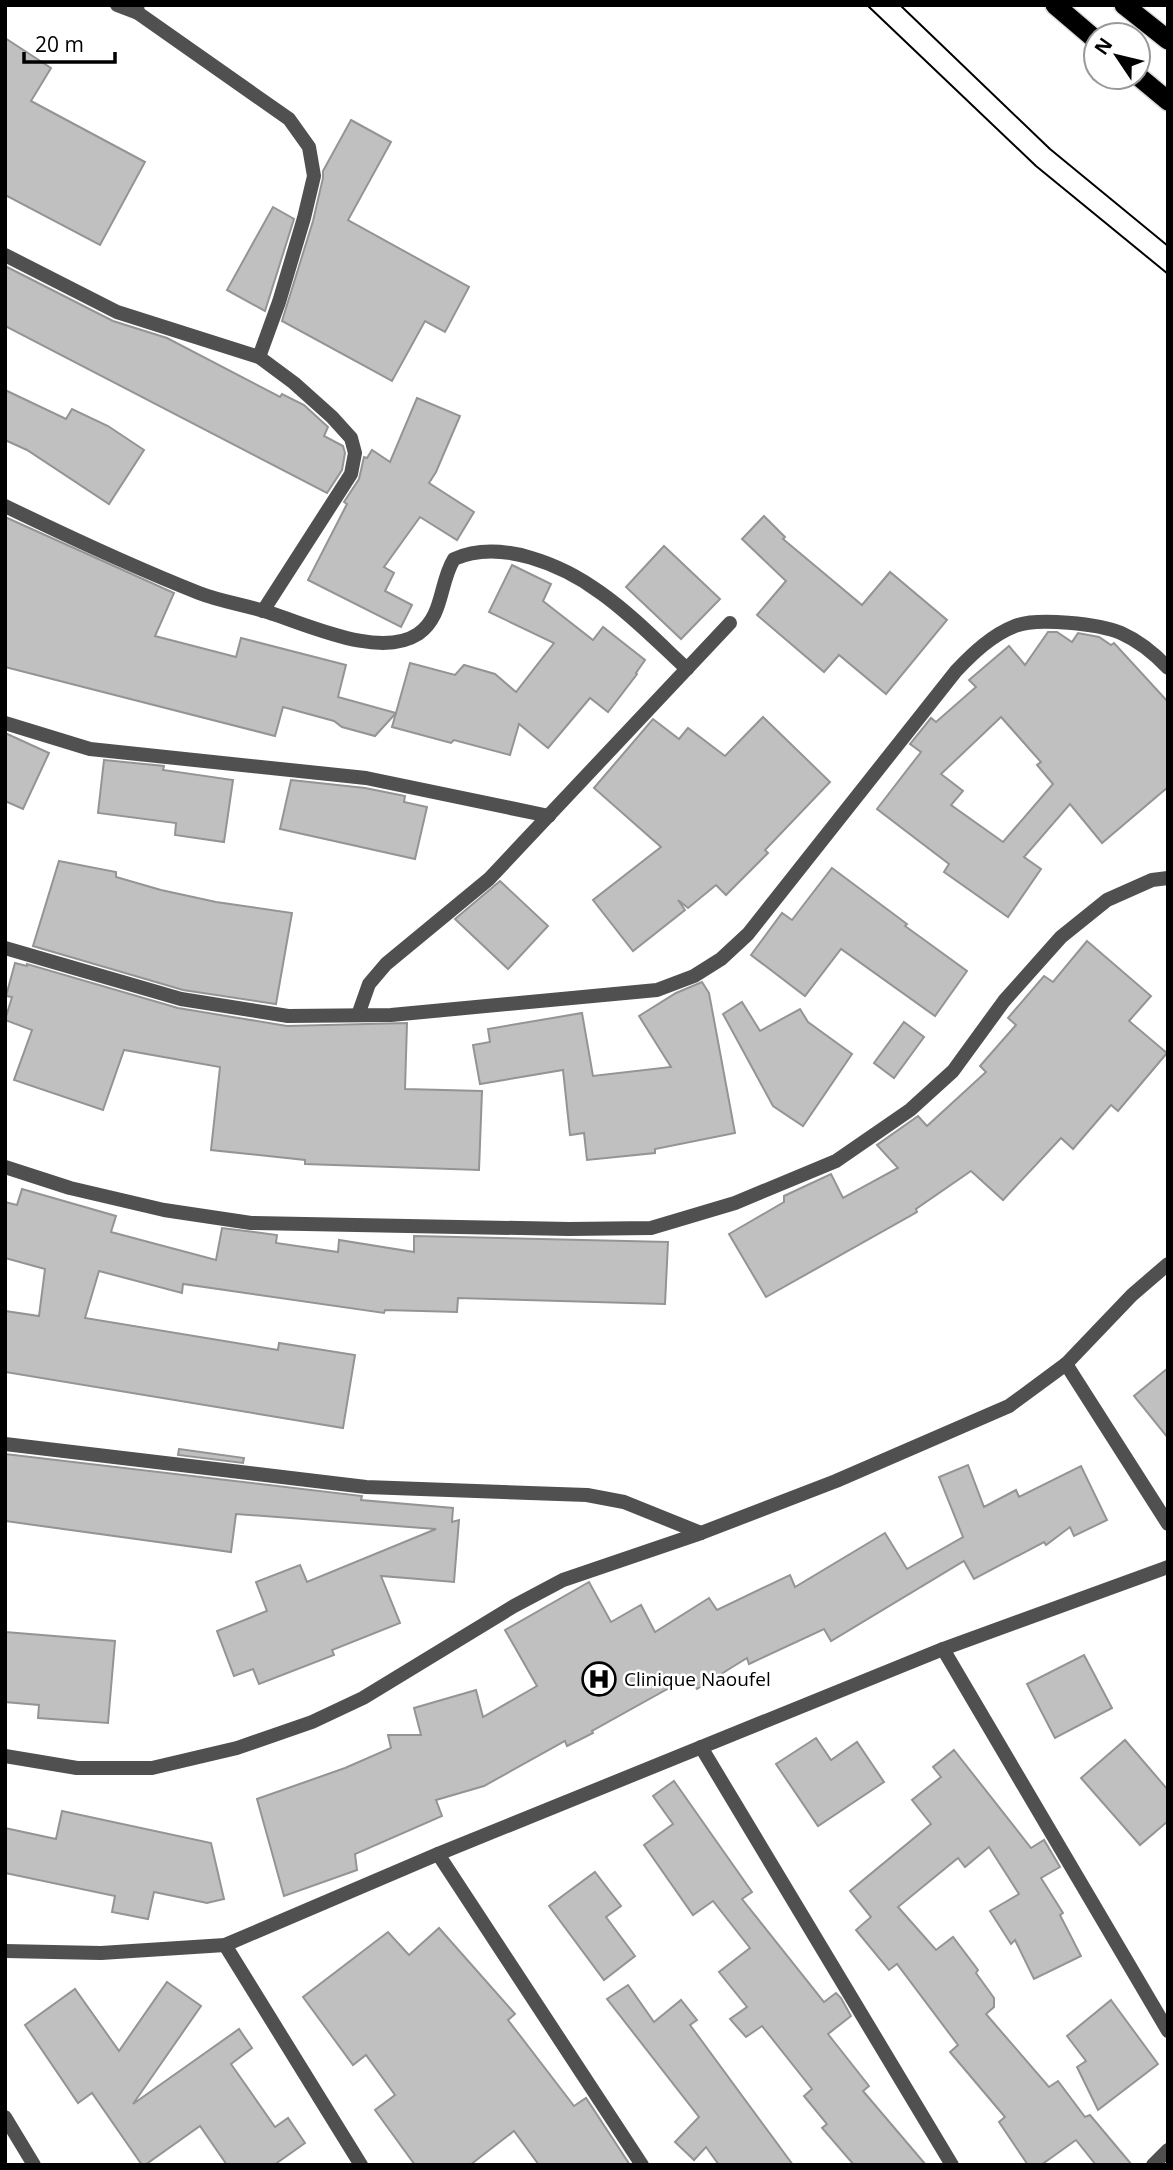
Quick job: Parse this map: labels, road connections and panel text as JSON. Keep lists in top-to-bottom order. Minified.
{"places":{"hospital":["Clinique Naoufel"]},"scale_bar":"20 m","north":"top left"}
